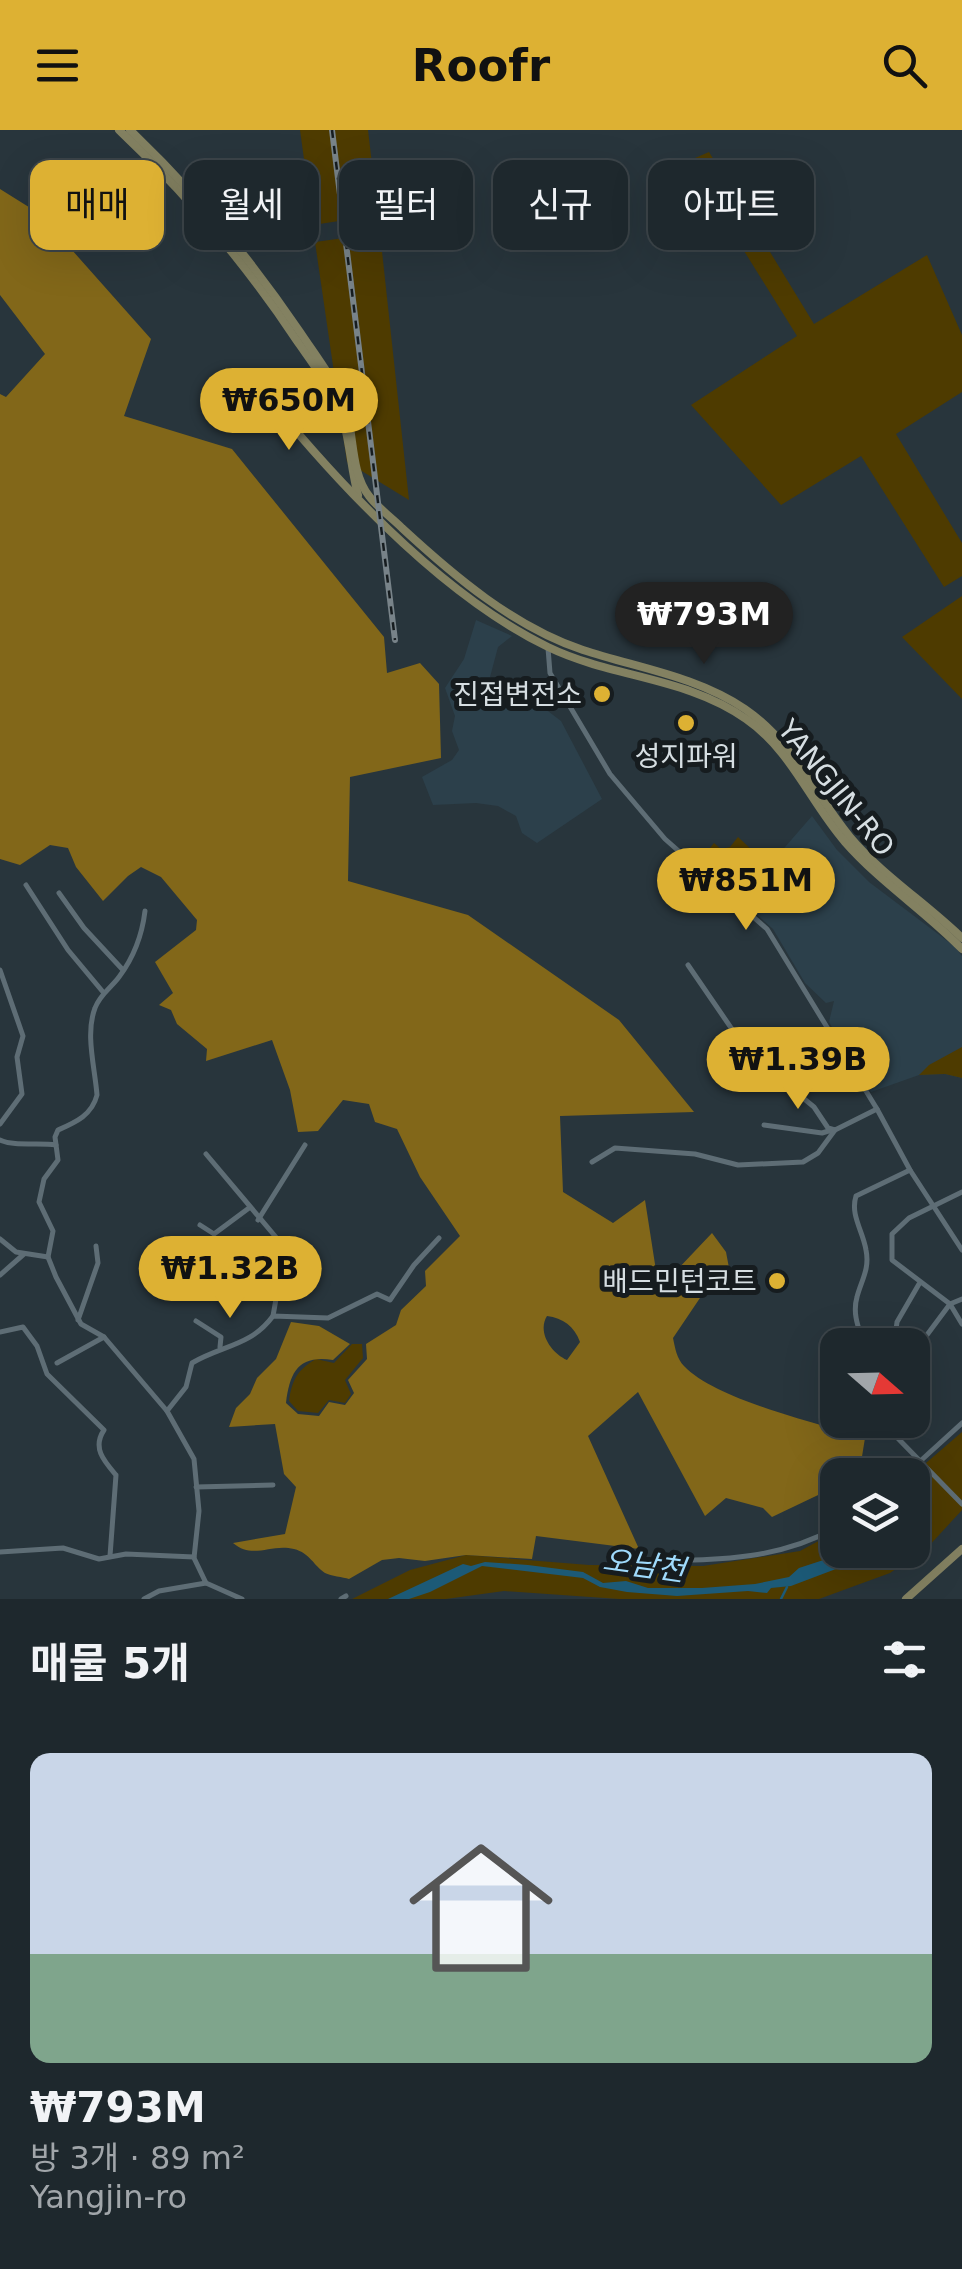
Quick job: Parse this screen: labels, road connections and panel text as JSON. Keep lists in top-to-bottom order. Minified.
{"streets":{"main road":["YANGJIN-RO"]},"water":["오남천"],"places":["진접변전소","성지파워","배드민턴코트"],"north":"right","page":{"header":"Roofr","chip":["매매","월세","필터","신규","아파트"],"price":["₩650M","₩793M","₩851M","₩1.39B","₩1.32B"],"heading":"매물 5개","list":[{"name":"₩793M","note":"방 3개 · 89 m² · Yangjin-ro"}]}}
